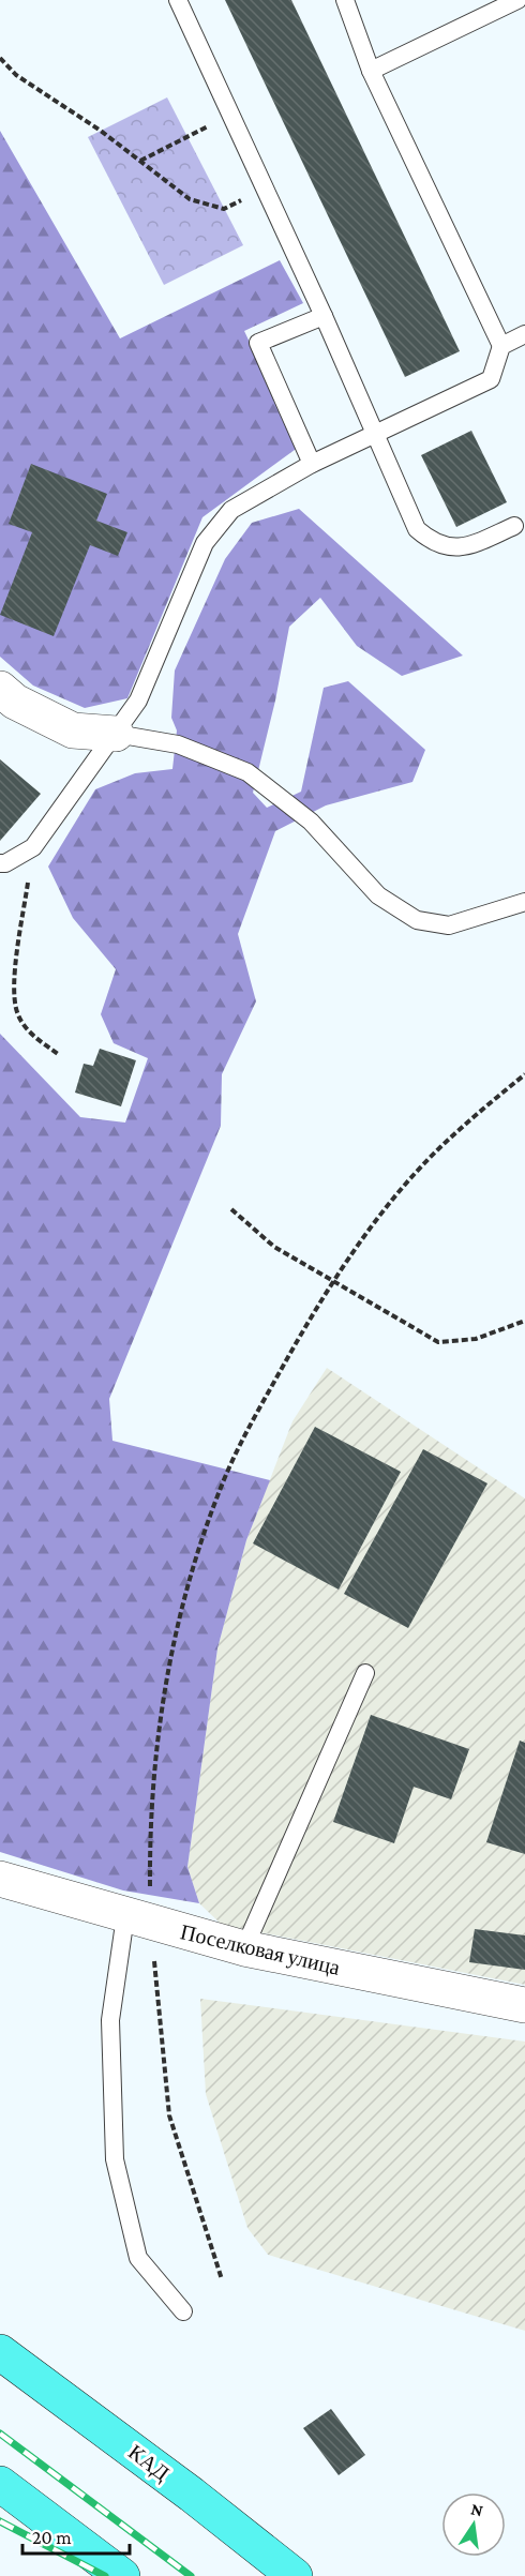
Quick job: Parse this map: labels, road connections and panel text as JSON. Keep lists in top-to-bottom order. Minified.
{"streets":{"highway":["КАД"],"street":["Поселковая улица"]},"scale_bar":"20 m","north":"top"}
